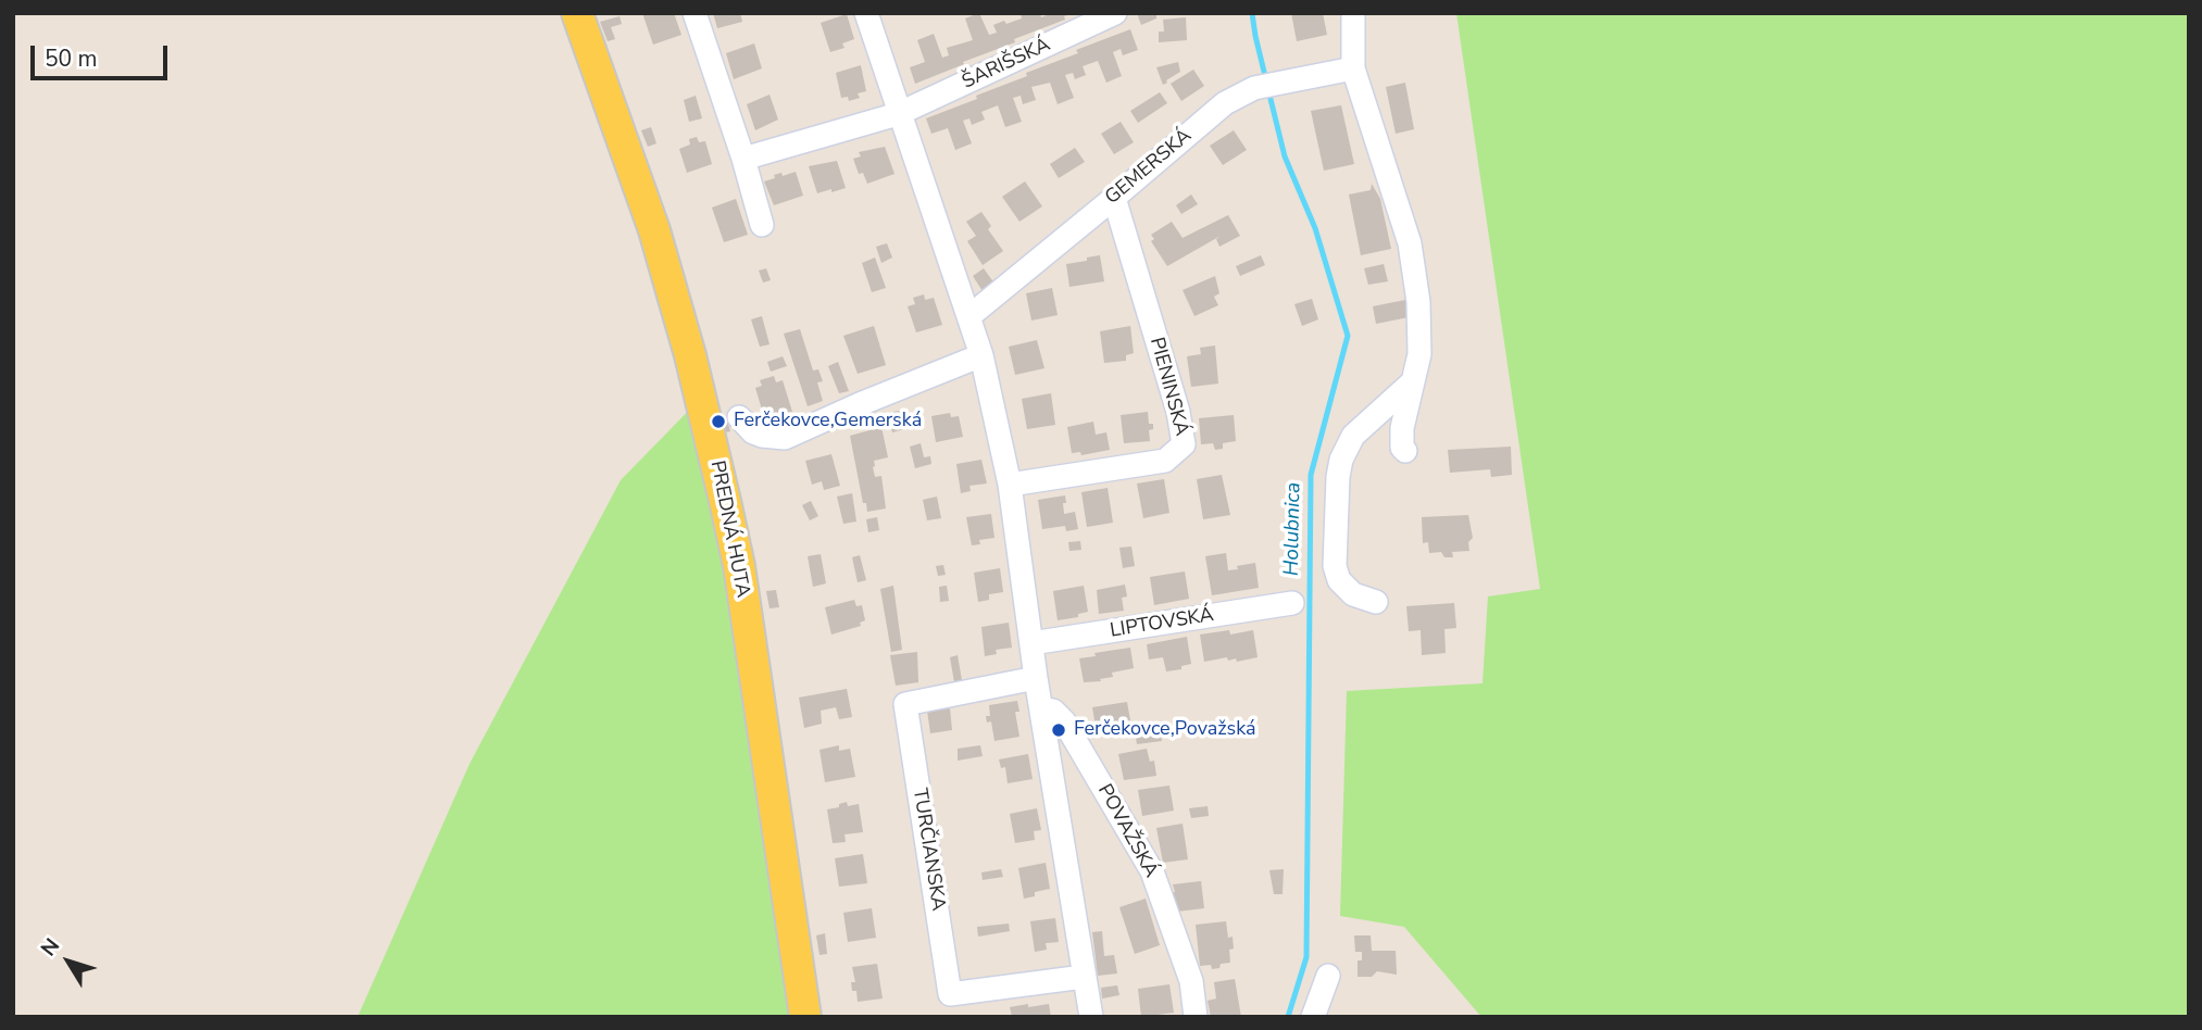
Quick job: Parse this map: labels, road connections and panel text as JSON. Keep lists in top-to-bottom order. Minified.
{"streets":{"main road":["PREDNÁ HUTA"],"street":["ŠARIŠSKÁ","GEMERSKÁ","PIENINSKÁ","LIPTOVSKÁ","POVAŽSKÁ","TURČIANSKA"]},"crossings":[["GEMERSKÁ","PIENINSKÁ"]],"water":["Holubnica"],"places":["Ferčekovce,Gemerská","Ferčekovce,Považská"],"scale_bar":"50 m","north":"top left"}
